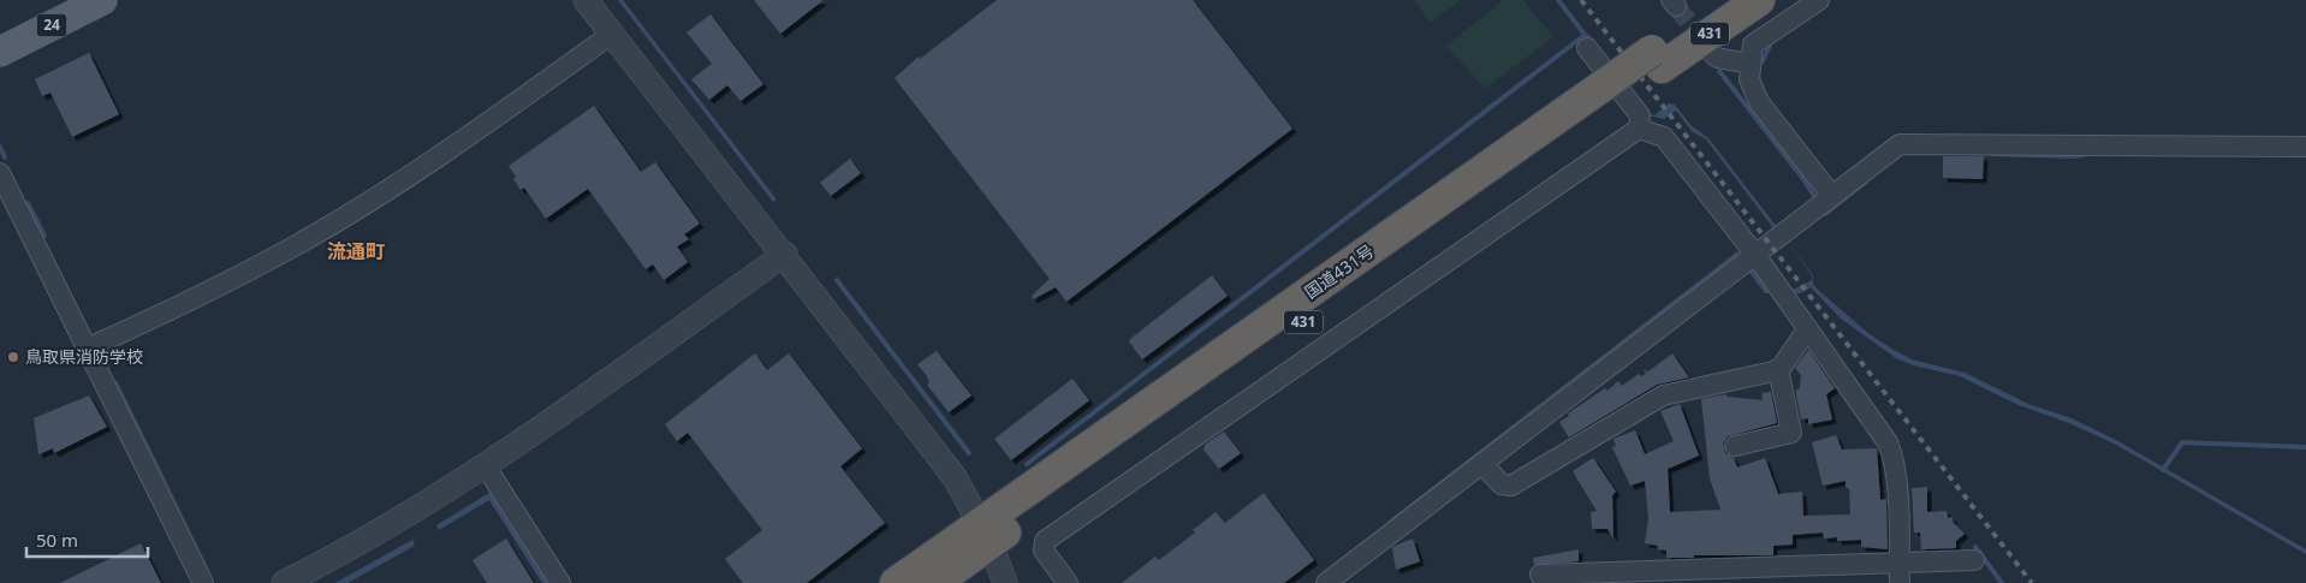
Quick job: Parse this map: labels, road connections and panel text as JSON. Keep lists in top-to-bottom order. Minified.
{"streets":{"highway":["431","国道431号"],"main road":["24"]},"districts":["流通町"],"places":["鳥取県消防学校"],"scale_bar":"50 m"}
